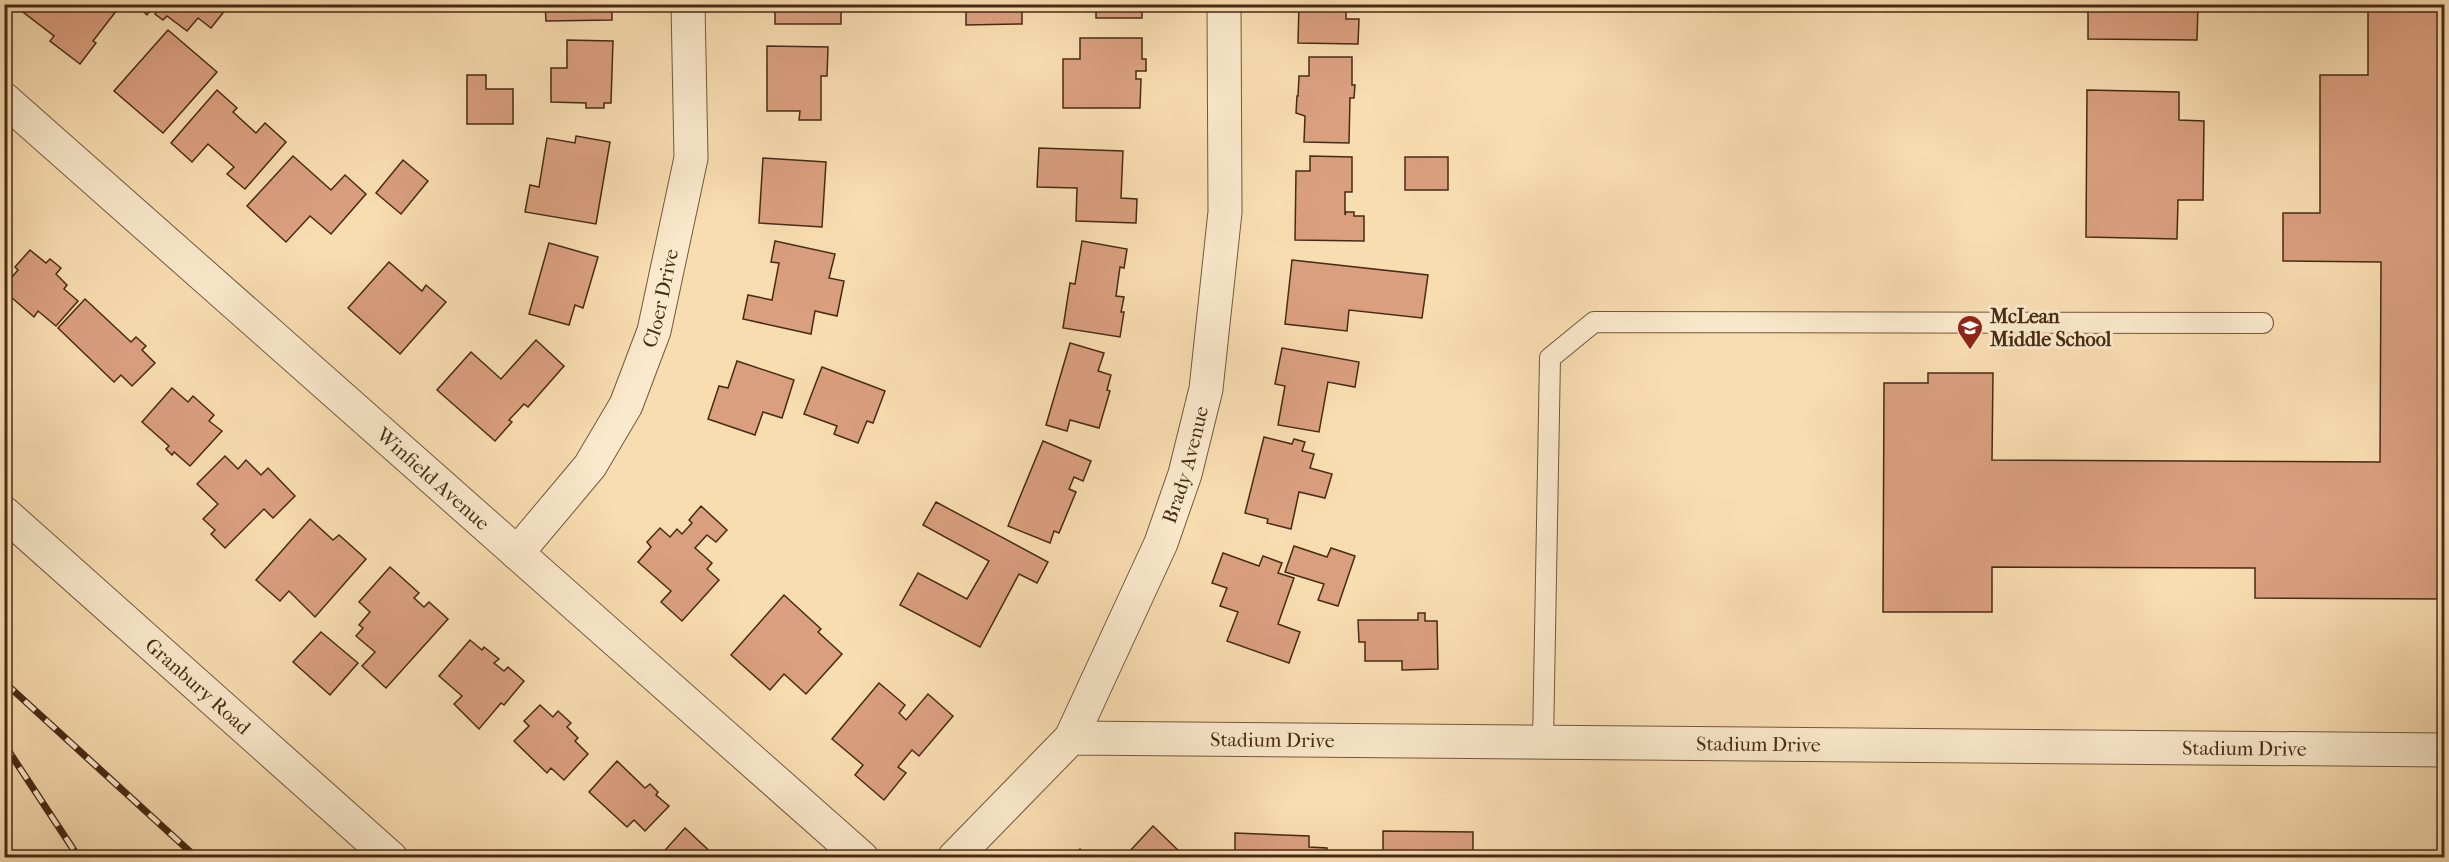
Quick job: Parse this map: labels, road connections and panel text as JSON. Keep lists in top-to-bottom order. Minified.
{"streets":{"street":["Cloer Drive","Brady Avenue","Winfield Avenue","Granbury Road","Stadium Drive"]},"crossings":[["Cloer Drive","Winfield Avenue"],["Brady Avenue","Stadium Drive"]],"places":{"school or university":["McLean Middle School"]}}
